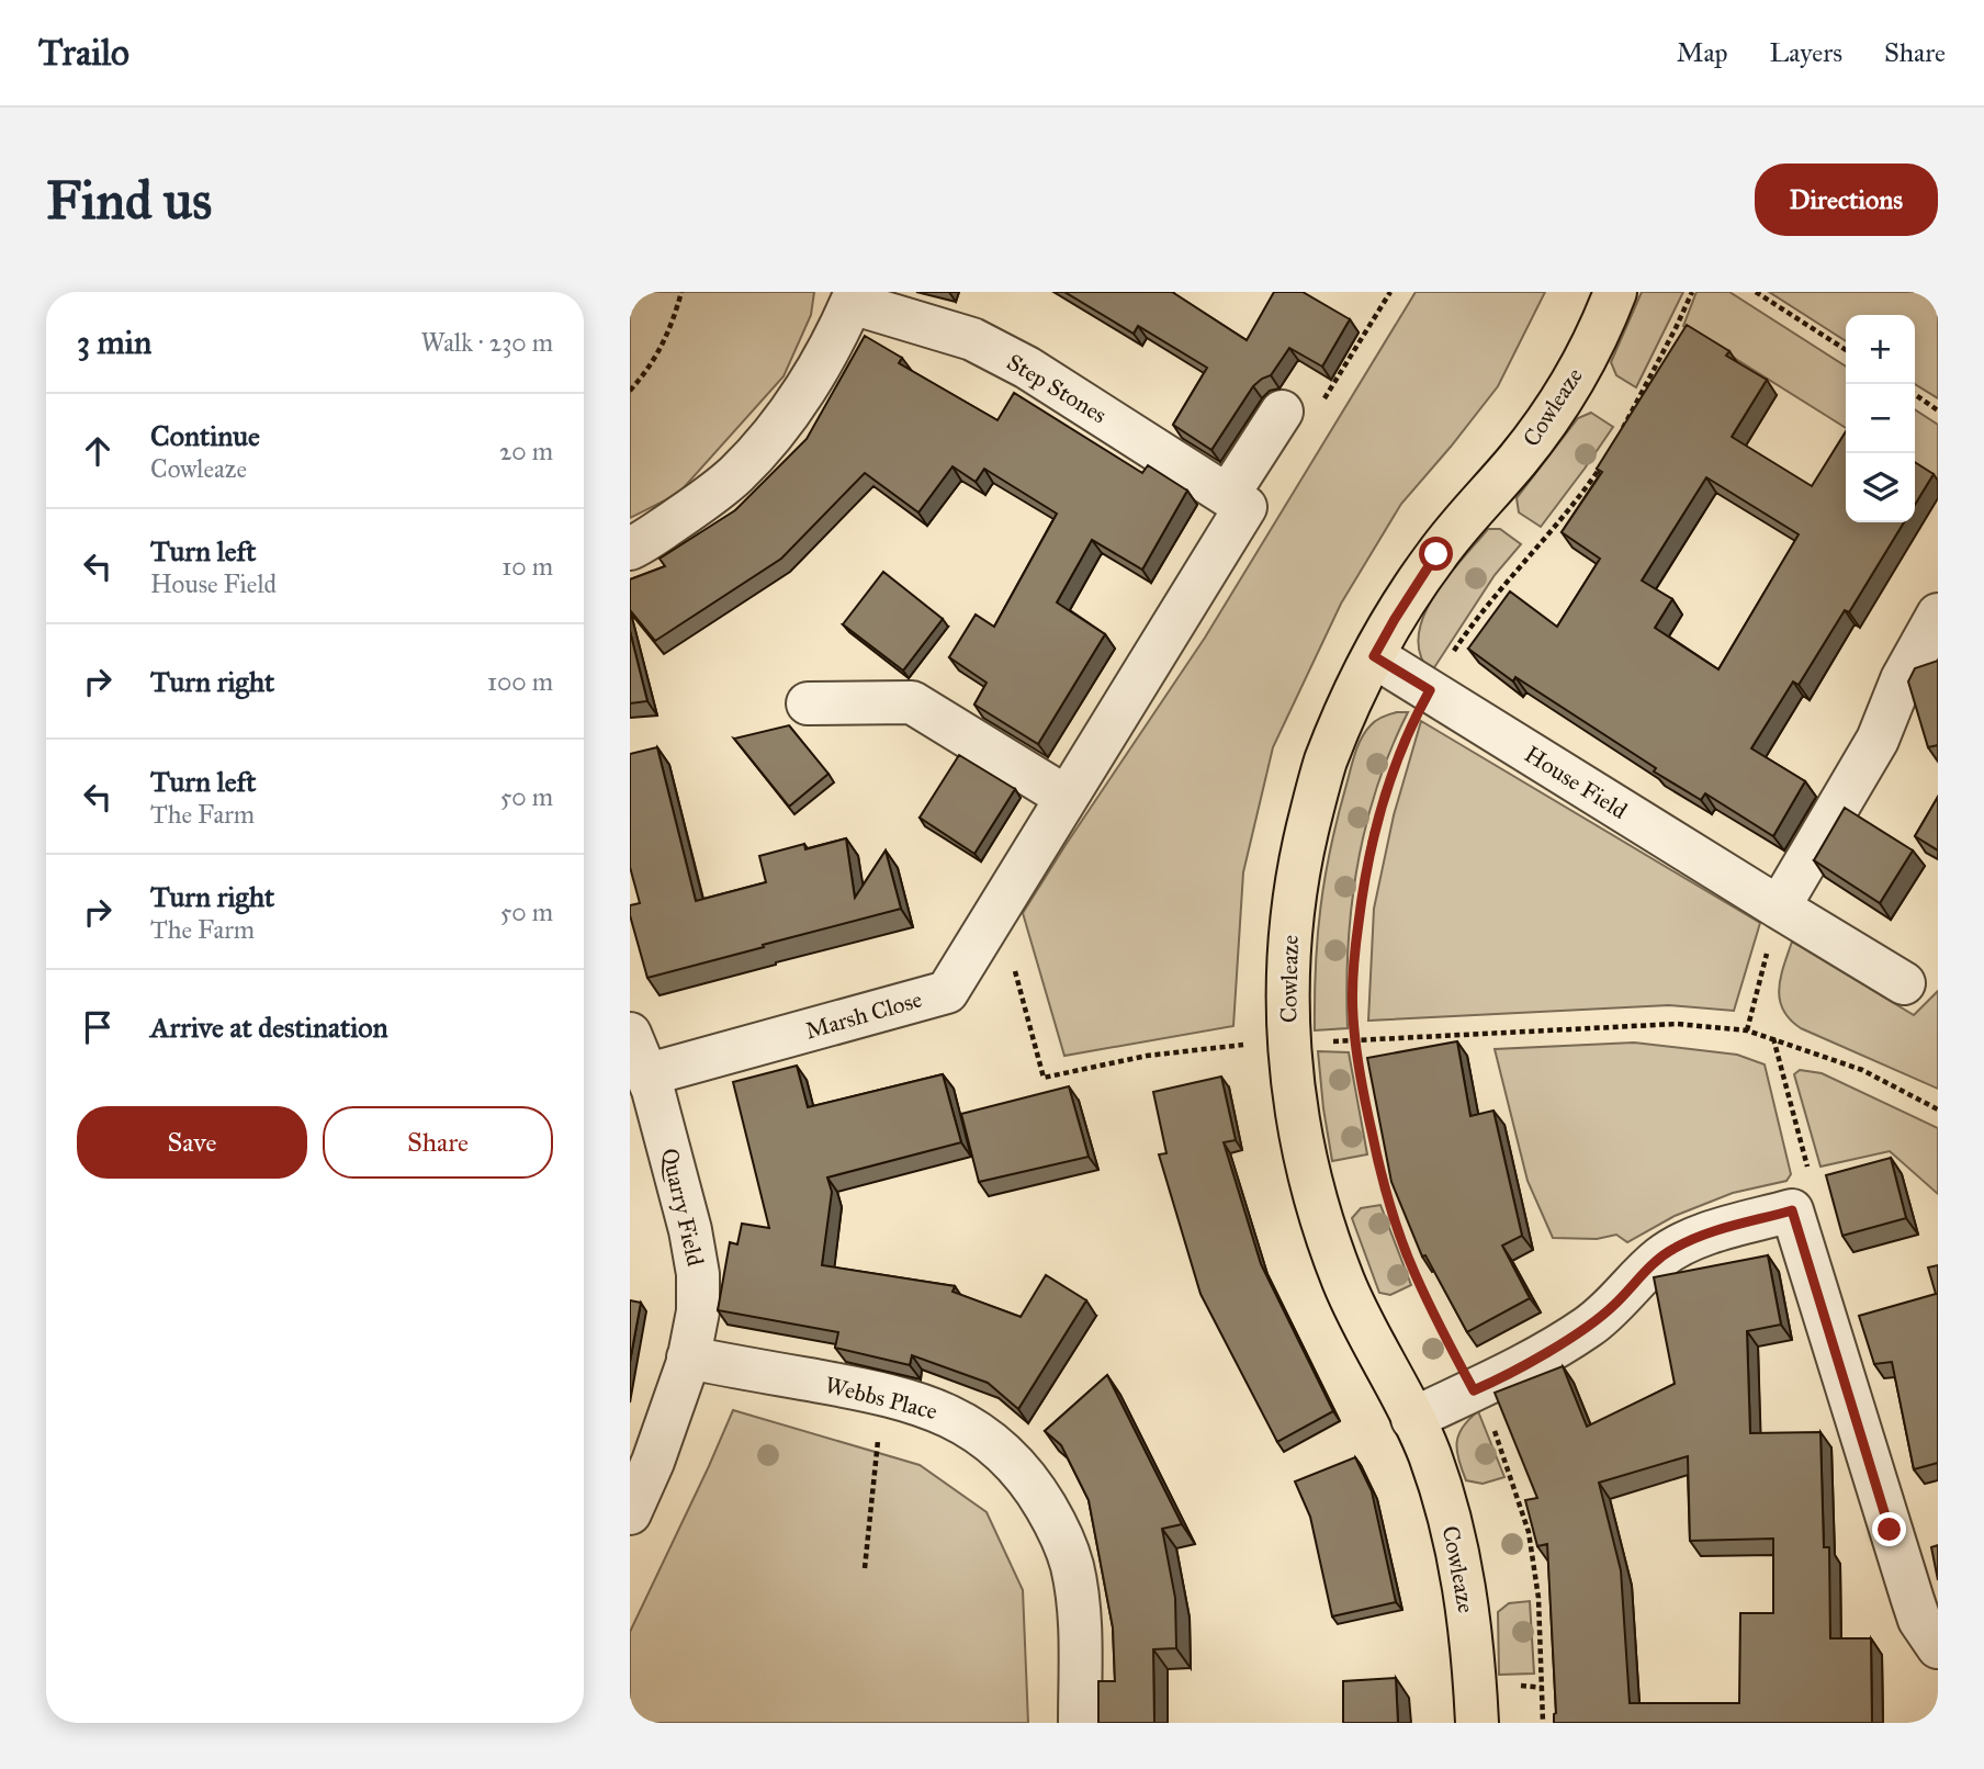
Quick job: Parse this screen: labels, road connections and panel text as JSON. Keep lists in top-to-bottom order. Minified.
{"streets":{"main road":["Cowleaze"],"street":["Step Stones","House Field","Marsh Close","Quarry Field","Webbs Place"]},"crossings":[["Step Stones","Marsh Close"],["Cowleaze","House Field"],["Marsh Close","Quarry Field"],["Quarry Field","Webbs Place"]],"page":{"header":"Trailo","nav":["Map","Layers","Share"],"buttons":["Directions",["Save","Share"]],"title":"Find us","heading":["3 min","Walk · 230 m"],"map_buttons":["+","−"],"list":[["Continue","Cowleaze","20 m"],["Turn left","House Field","10 m"],["Turn right","100 m"],["Turn left","The Farm","50 m"],["Turn right","The Farm","50 m"],"Arrive at destination"]}}
